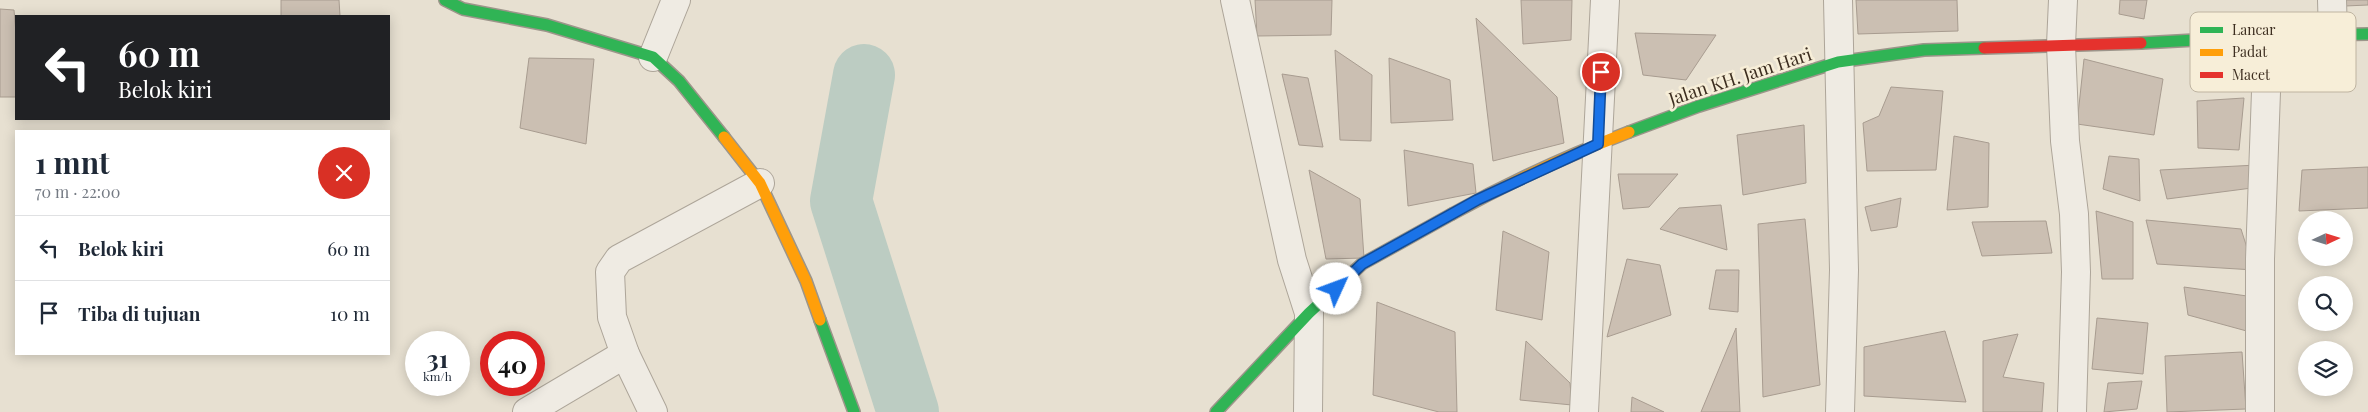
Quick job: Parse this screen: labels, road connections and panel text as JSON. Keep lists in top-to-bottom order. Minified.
{"streets":{"street":["Jalan KH. Jam Hari"]},"legend":["Lancar","Padat","Macet"],"north":"right","page":{"turn":["60 m","Belok kiri"],"heading":["1 mnt","70 m · 22:00"],"list":[{"name":"Belok kiri","value":"60 m"},{"name":"Tiba di tujuan","value":"10 m"}],"speed":"31 km/h","limit":"40"}}
